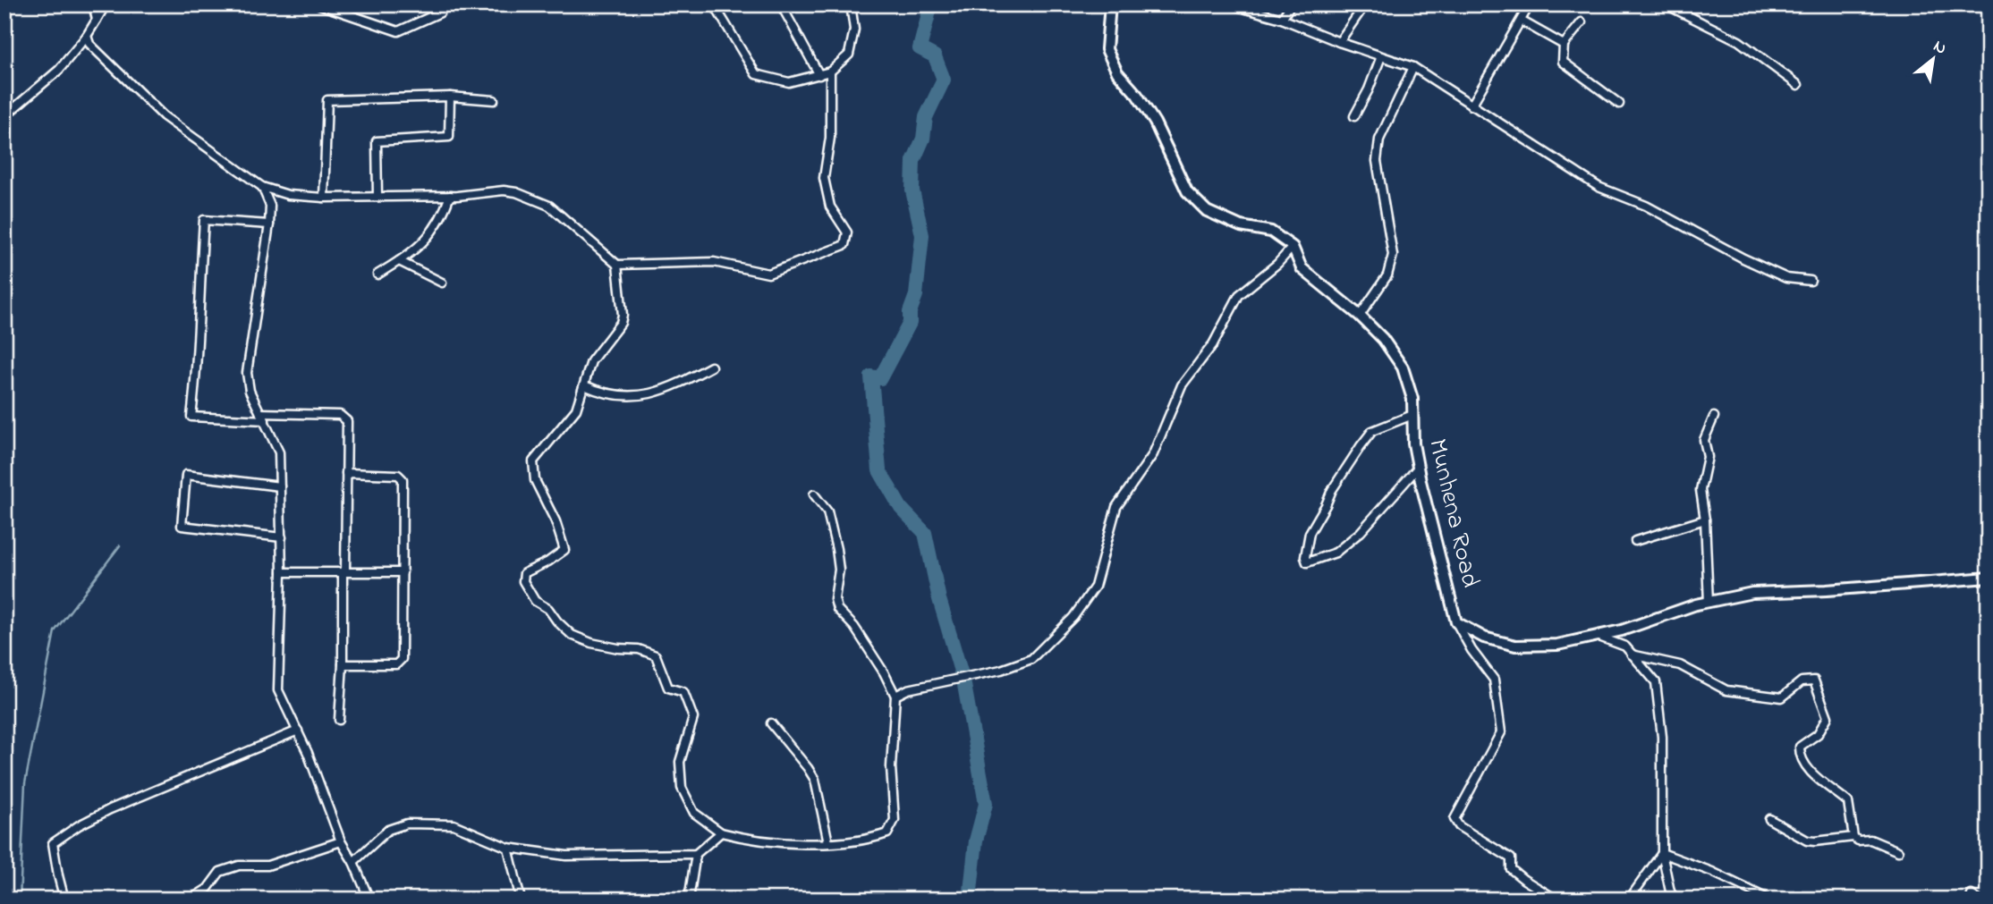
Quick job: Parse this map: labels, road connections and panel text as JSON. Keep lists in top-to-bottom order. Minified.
{"streets":{"street":["Munhena Road"]},"north":"top right"}
